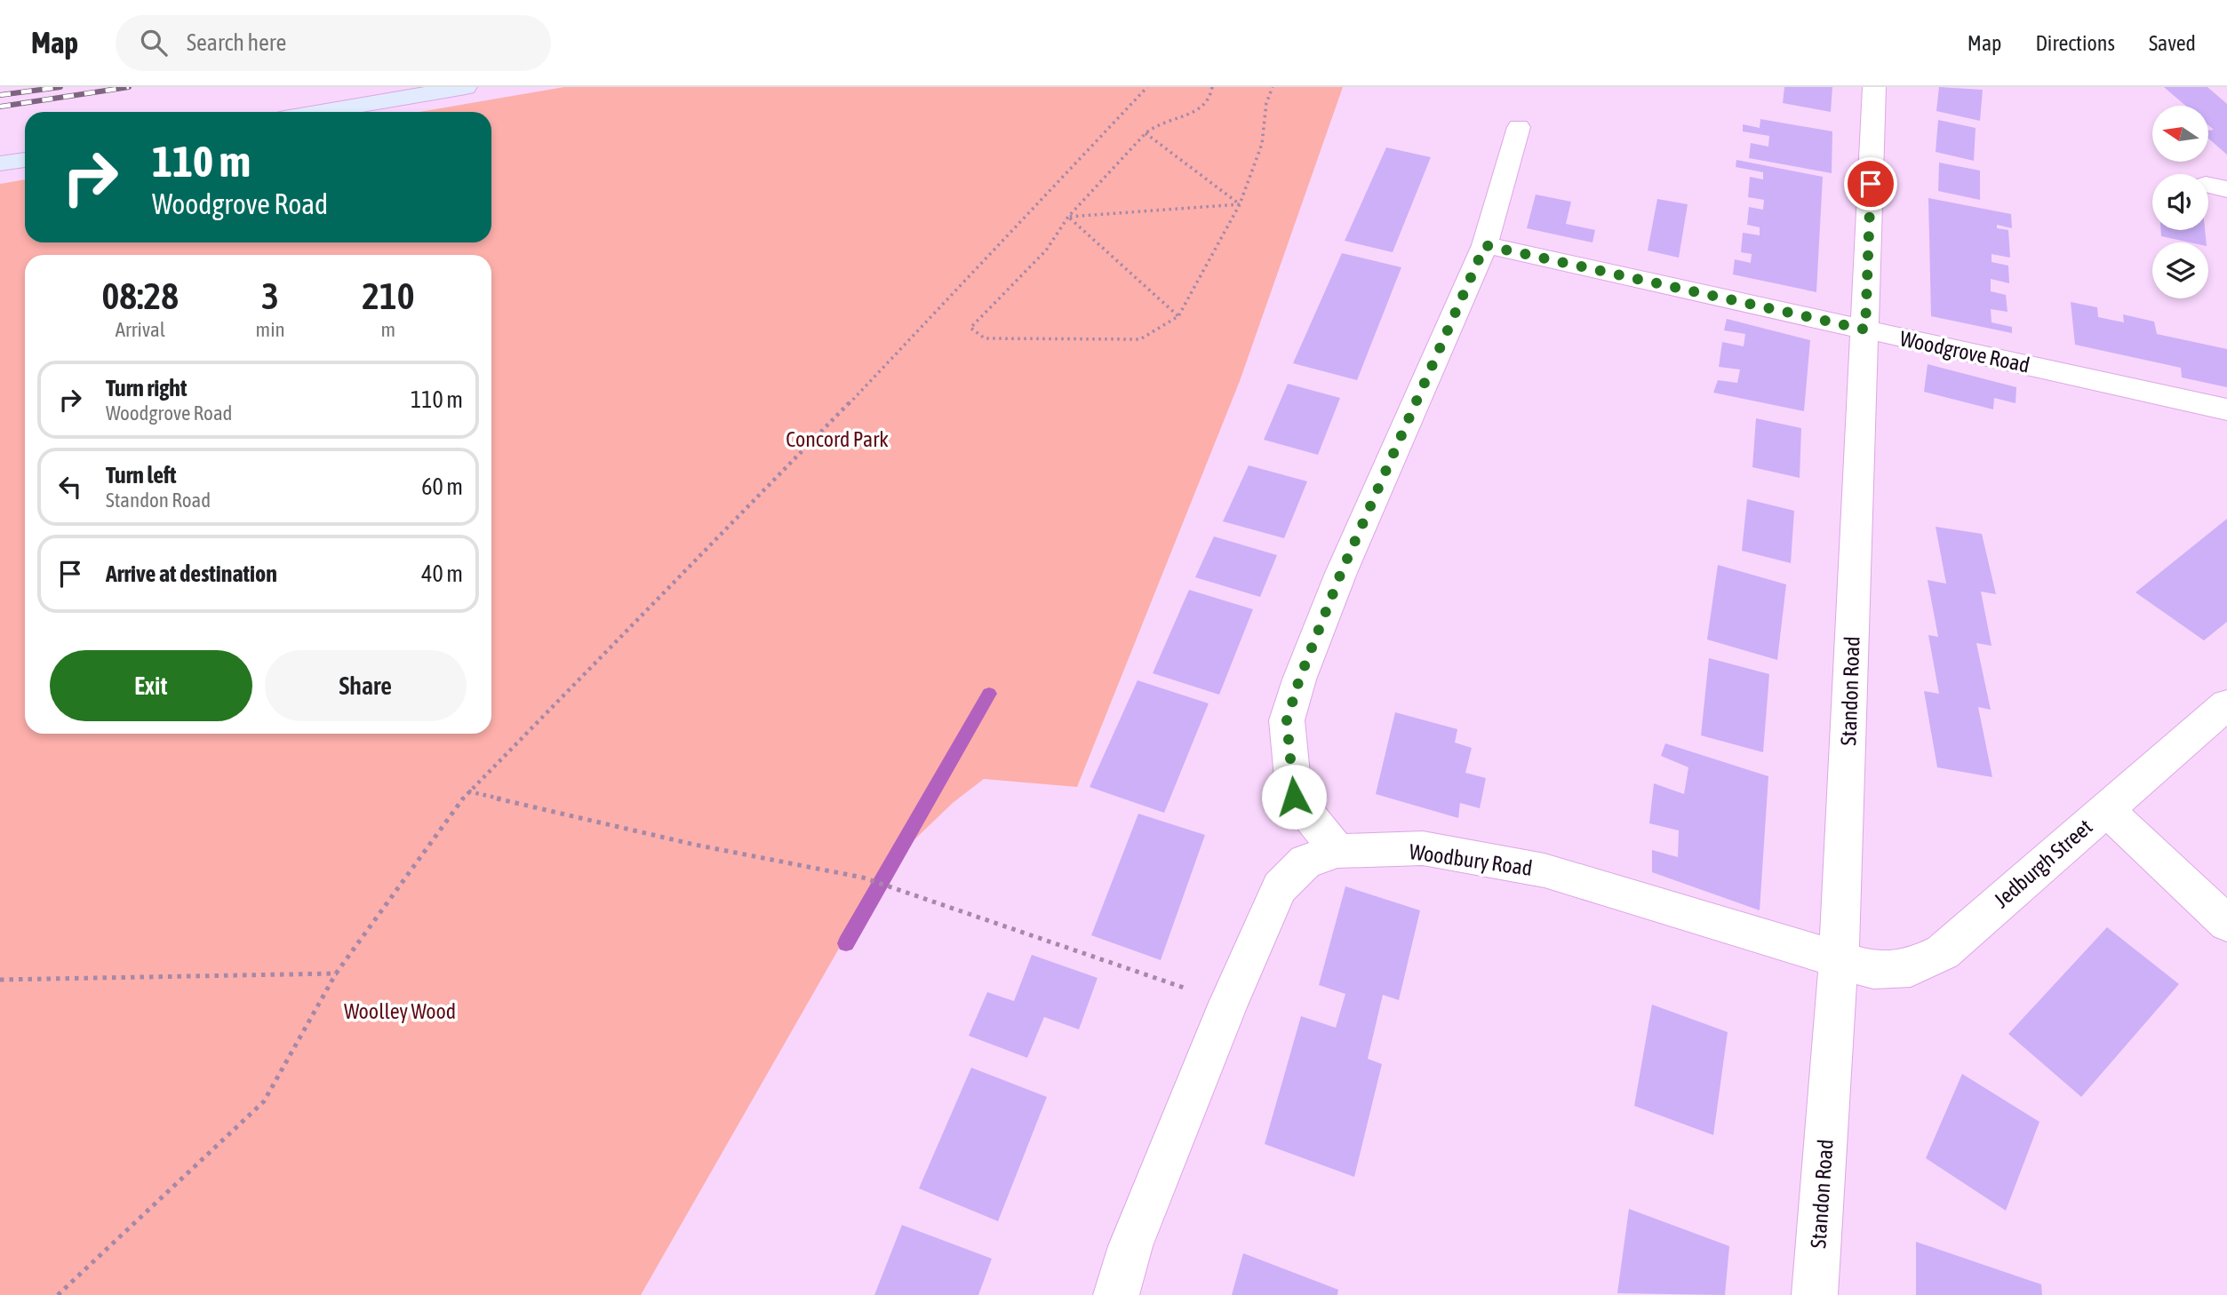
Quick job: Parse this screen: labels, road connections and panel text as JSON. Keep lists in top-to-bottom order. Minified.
{"streets":{"street":["Woodgrove Road","Standon Road","Woodbury Road","Jedburgh Street"]},"crossings":[["Woodgrove Road","Standon Road"],["Standon Road","Woodbury Road"],["Standon Road","Jedburgh Street"],["Woodbury Road","Jedburgh Street"]],"parks":["Concord Park","Woolley Wood"],"north":"left","page":{"header":"Map","search":"Search here","nav":["Map","Directions","Saved"],"turn":["110 m","Woodgrove Road"],"eta":["08:28","Arrival","3","min","210","m"],"list":[{"name":"Turn right","note":"Woodgrove Road","value":"110 m"},{"name":"Turn left","note":"Standon Road","value":"60 m"},{"name":"Arrive at destination","value":"40 m"}],"buttons":["Exit","Share"]}}
